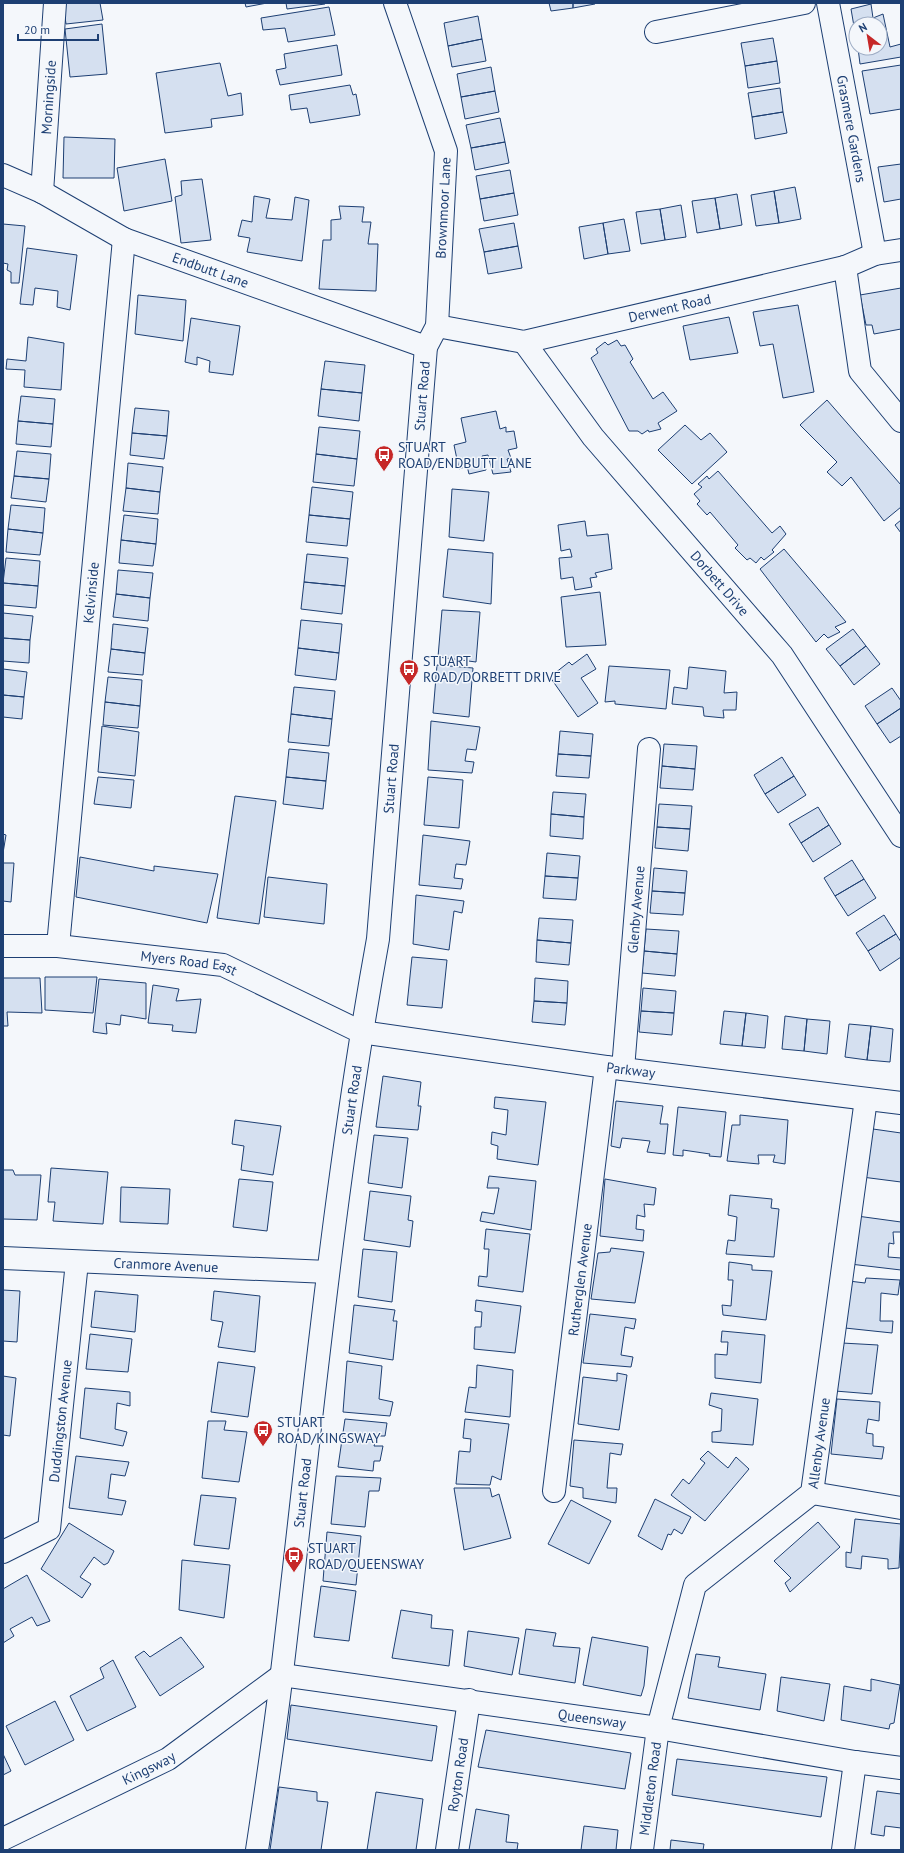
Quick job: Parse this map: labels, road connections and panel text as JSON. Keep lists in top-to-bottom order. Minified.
{"streets":{"street":["Morningside","Grasmere Gardens","Brownmoor Lane","Endbutt Lane","Derwent Road","Stuart Road","Dorbett Drive","Kelvinside","Glenby Avenue","Myers Road East","Parkway","Cranmore Avenue","Rutherglen Avenue","Duddingston Avenue","Allenby Avenue","Queensway","Kingsway","Royton Road","Middleton Road"]},"crossings":[["Morningside","Endbutt Lane"],["Grasmere Gardens","Derwent Road"],["Brownmoor Lane","Endbutt Lane"],["Brownmoor Lane","Derwent Road"],["Brownmoor Lane","Stuart Road"],["Endbutt Lane","Stuart Road"],["Endbutt Lane","Kelvinside"],["Derwent Road","Dorbett Drive"],["Stuart Road","Myers Road East"],["Stuart Road","Parkway"],["Stuart Road","Cranmore Avenue"],["Stuart Road","Queensway"],["Stuart Road","Kingsway"],["Kelvinside","Myers Road East"],["Glenby Avenue","Parkway"],["Glenby Avenue","Rutherglen Avenue"],["Myers Road East","Parkway"],["Parkway","Rutherglen Avenue"],["Parkway","Allenby Avenue"],["Cranmore Avenue","Duddingston Avenue"],["Allenby Avenue","Queensway"],["Allenby Avenue","Middleton Road"],["Queensway","Kingsway"],["Queensway","Royton Road"],["Queensway","Middleton Road"]],"places":{"bus stop":["STUART ROAD/ENDBUTT LANE","STUART ROAD/DORBETT DRIVE","STUART ROAD/KINGSWAY","STUART ROAD/QUEENSWAY"]},"scale_bar":"20 m","north":"top left"}
